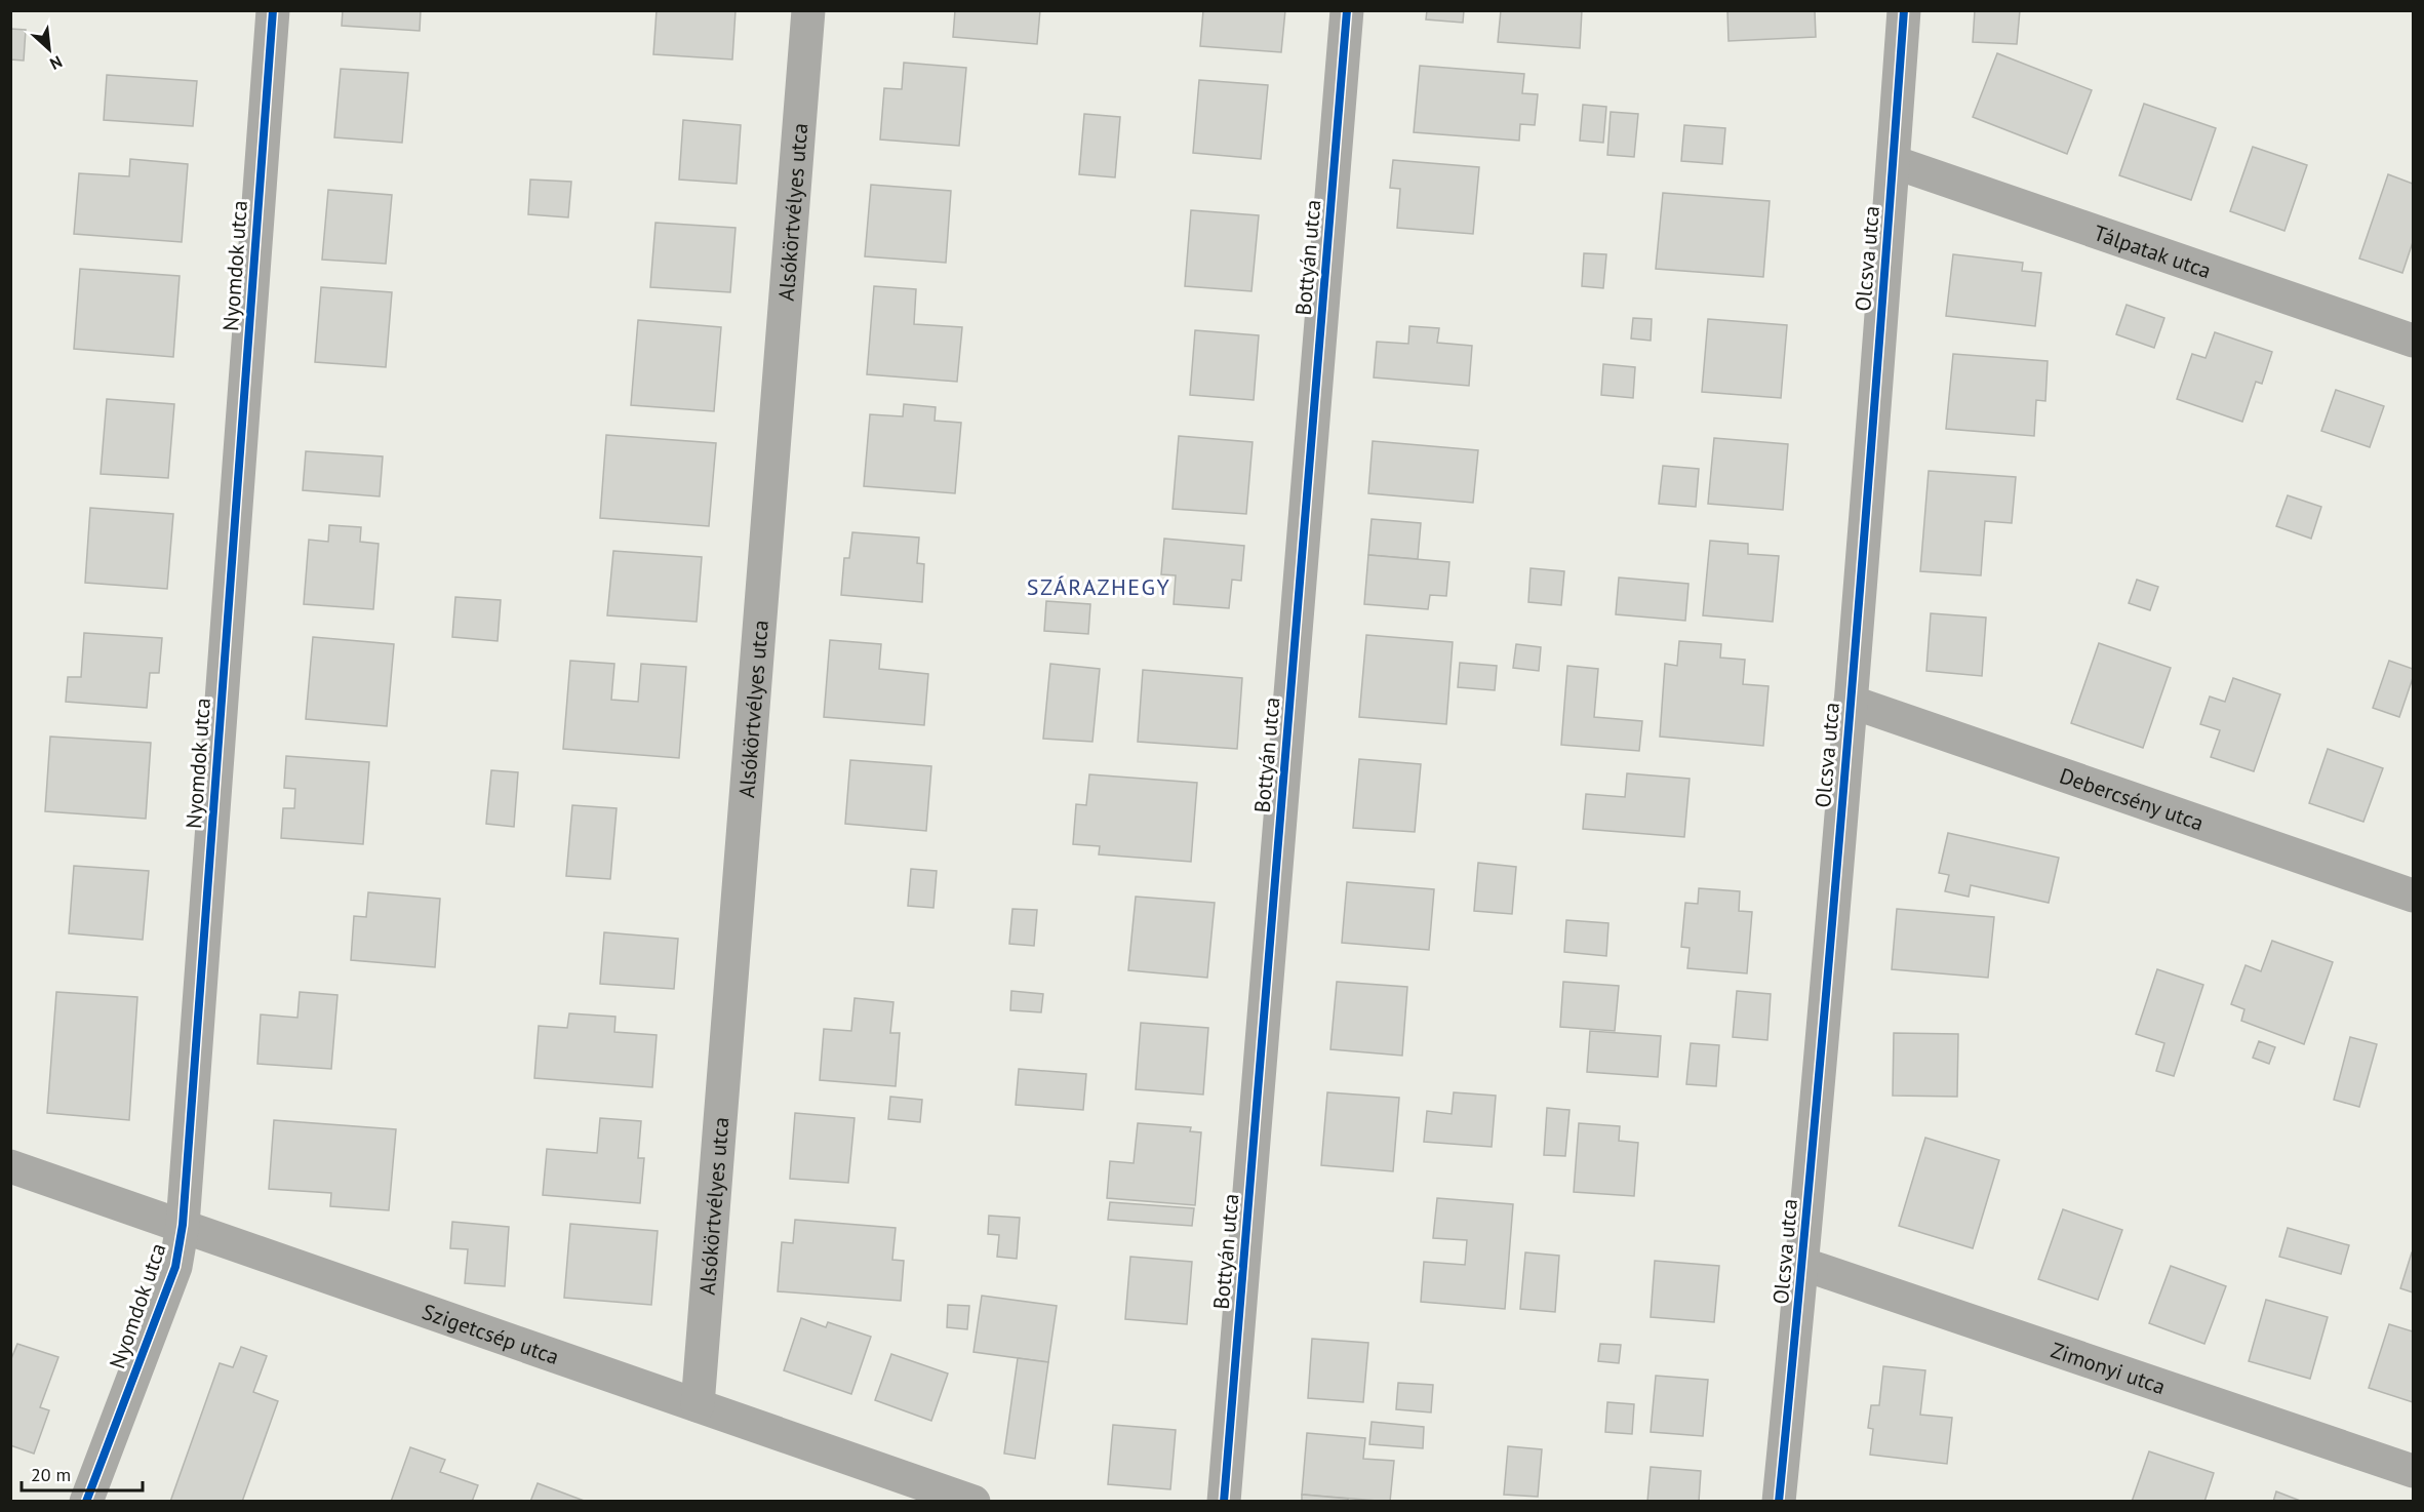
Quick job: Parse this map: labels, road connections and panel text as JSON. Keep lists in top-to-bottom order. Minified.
{"streets":{"street":["Alsókörtvélyes utca","Tálpatak utca","Bottyán utca","Olcsva utca","Nyomdok utca","Debercsény utca","Szigetcsép utca","Zimonyi utca"]},"crossings":[["Alsókörtvélyes utca","Szigetcsép utca"],["Tálpatak utca","Olcsva utca"],["Olcsva utca","Debercsény utca"],["Olcsva utca","Zimonyi utca"],["Nyomdok utca","Szigetcsép utca"]],"districts":["SZÁRAZHEGY"],"scale_bar":"20 m","north":"bottom right"}
